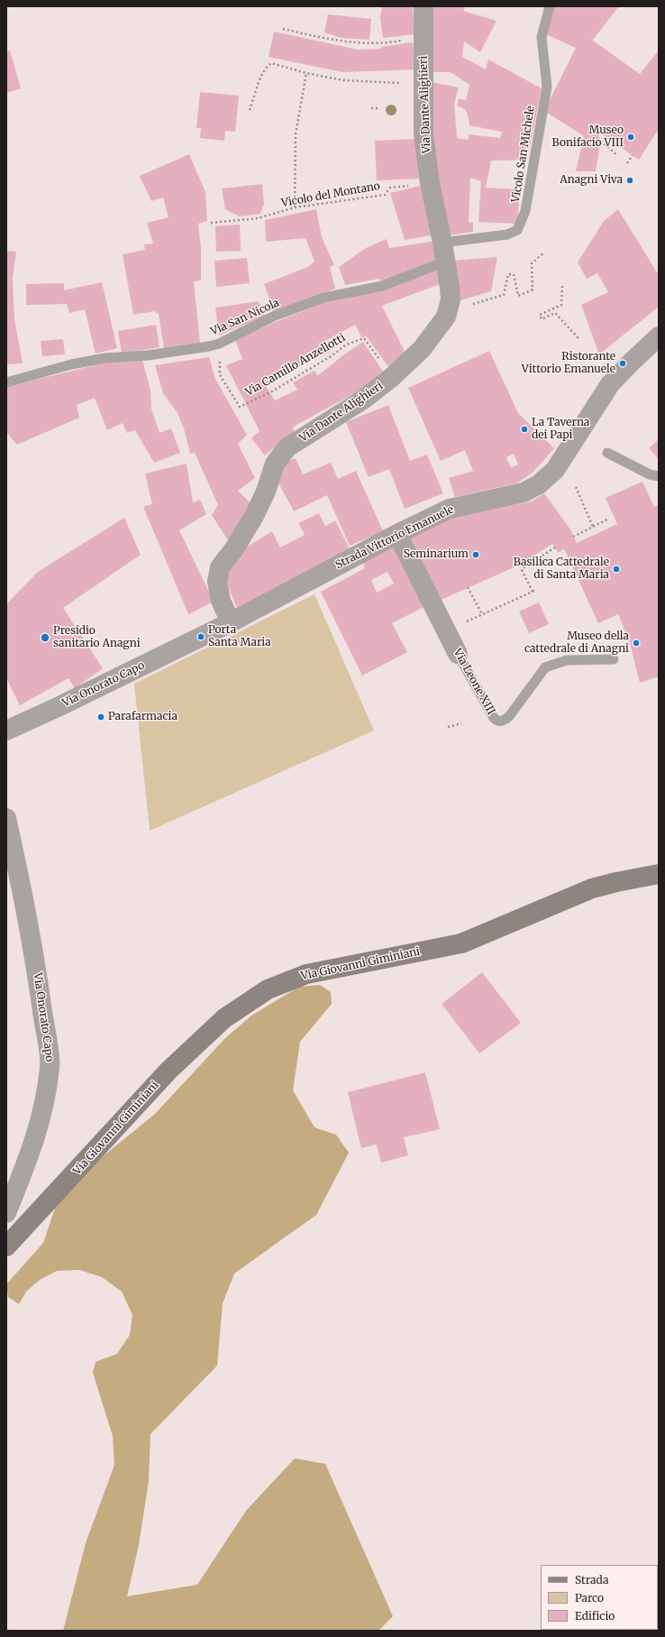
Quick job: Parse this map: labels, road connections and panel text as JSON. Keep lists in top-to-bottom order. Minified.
{"streets":{"street":["Via Dante Alighieri","Strada Vittorio Emanuele","Via Leone XIII","Via Onorato Capo","Via Giovanni Giminiani"],"lane":["Vicolo San Michele","Via San Nicola"],"path":["Vicolo del Montano","Via Camillo Anzellotti"]},"crossings":[["Via Dante Alighieri","Vicolo San Michele"],["Via Dante Alighieri","Vicolo del Montano"],["Via Dante Alighieri","Via San Nicola"],["Via Dante Alighieri","Strada Vittorio Emanuele"],["Via San Nicola","Via Camillo Anzellotti"],["Strada Vittorio Emanuele","Via Leone XIII"],["Strada Vittorio Emanuele","Via Onorato Capo"]],"places":["Museo Bonifacio VIII","Anagni Viva","Ristorante Vittorio Emanuele","La Taverna dei Papi","Seminarium","Basilica Cattedrale di Santa Maria","Porta Santa Maria","Presidio sanitario Anagni","Museo della cattedrale di Anagni","Parafarmacia"],"legend":["Strada","Parco","Edificio"]}
